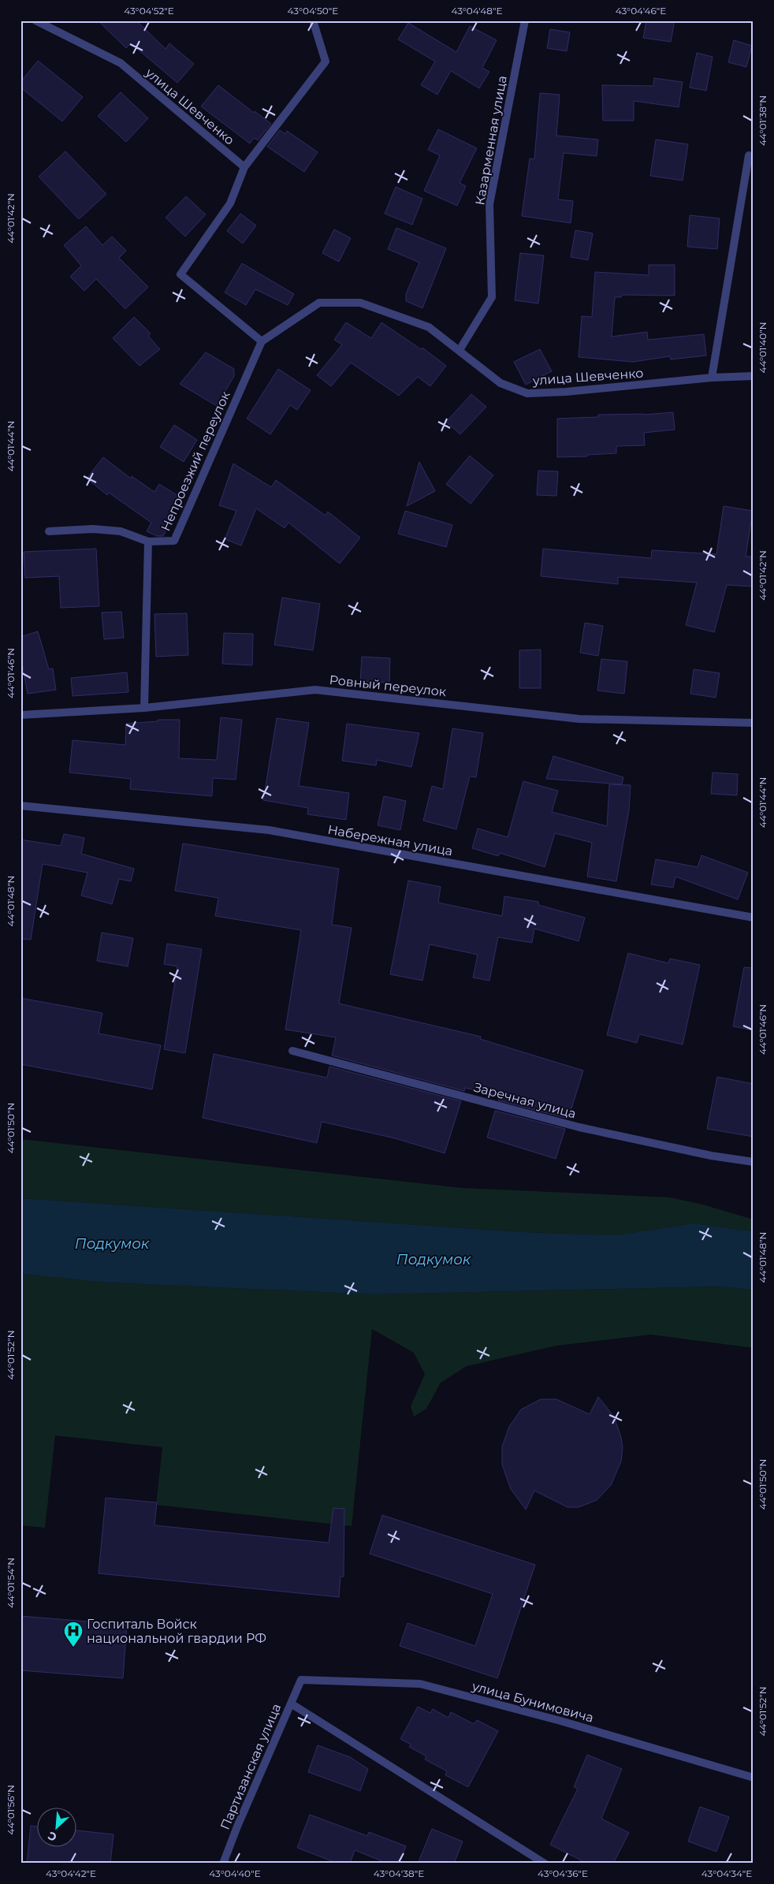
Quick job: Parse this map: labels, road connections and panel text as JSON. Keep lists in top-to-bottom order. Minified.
{"streets":{"street":["улица Шевченко","Казарменная улица","Непроезжий переулок","Ровный переулок","Набережная улица","Заречная улица","улица Бунимовича","Партизанская улица"]},"crossings":[["улица Шевченко","Казарменная улица"],["улица Шевченко","Непроезжий переулок"],["улица Бунимовича","Партизанская улица"]],"water":["Подкумок"],"places":{"hospital":["Госпиталь Войск национальной гвардии РФ"]},"north":"bottom left","coordinates":["43°04'52\"E","43°04'50\"E","43°04'48\"E","43°04'46\"E","44°01'38\"N","44°01'42\"N","44°01'40\"N","44°01'44\"N","44°01'46\"N","44°01'48\"N","44°01'50\"N","44°01'52\"N","44°01'54\"N","44°01'56\"N","43°04'42\"E","43°04'40\"E","43°04'38\"E","43°04'36\"E","43°04'34\"E"]}
